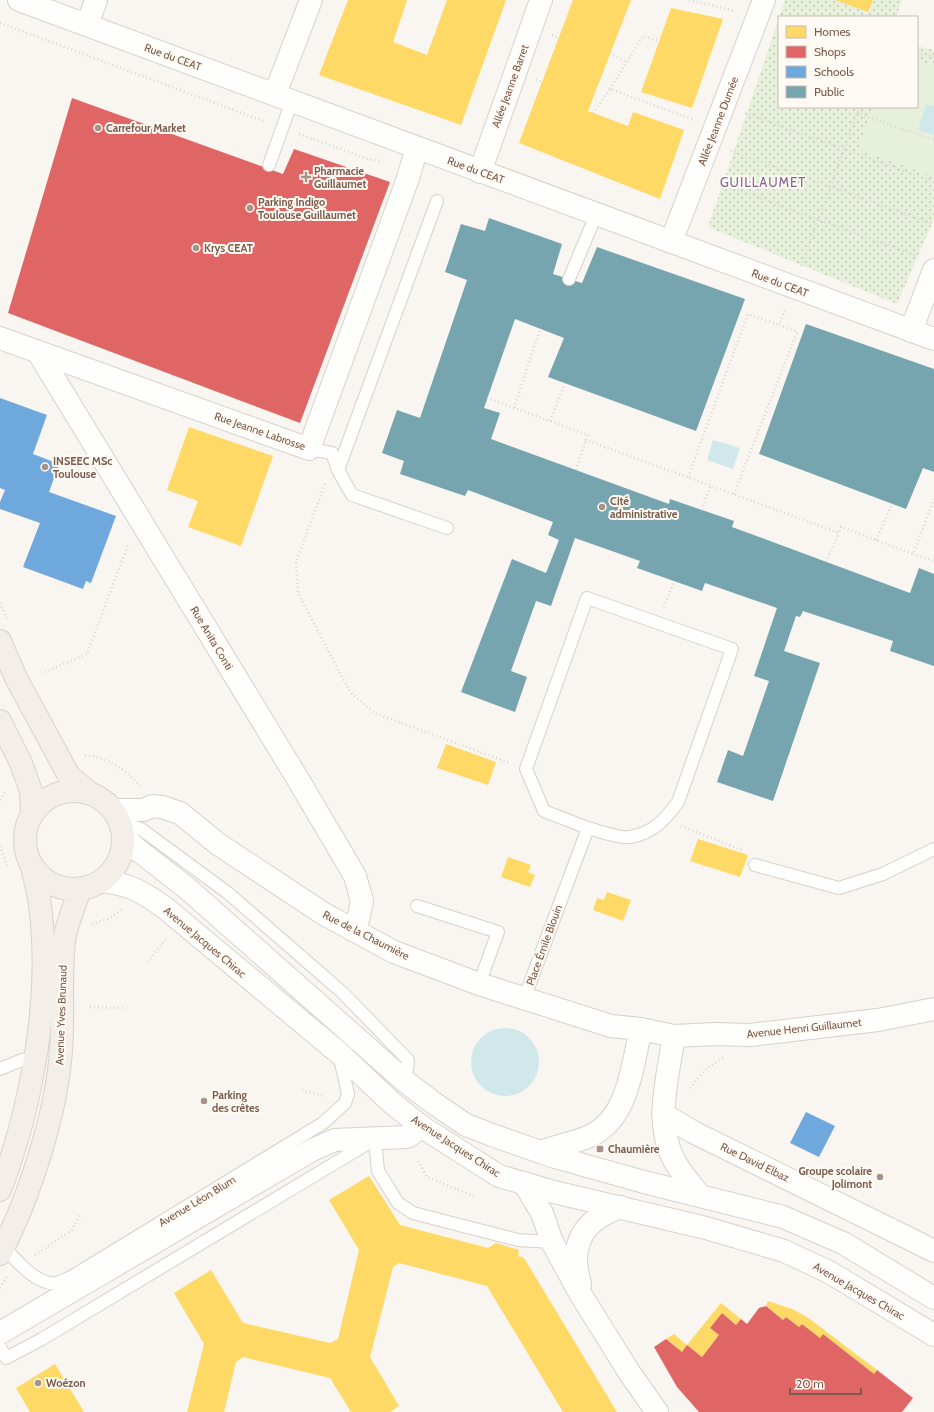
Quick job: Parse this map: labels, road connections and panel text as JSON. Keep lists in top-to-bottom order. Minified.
{"streets":{"main road":["Avenue Yves Brunaud"],"street":["Rue du CEAT","Allée Jeanne Barret","Allée Jeanne Dumée","Rue Jeanne Labrosse","Rue Anita Conti","Rue de la Chaumière","Avenue Jacques Chirac","Avenue Henri Guillaumet","Rue David Elbaz","Avenue Léon Blum"],"lane":["Place Émile Blouin"]},"crossings":[["Rue du CEAT","Allée Jeanne Barret"],["Rue du CEAT","Allée Jeanne Dumée"],["Rue du CEAT","Rue Jeanne Labrosse"],["Rue Jeanne Labrosse","Rue Anita Conti"],["Rue Anita Conti","Rue de la Chaumière"],["Rue de la Chaumière","Avenue Jacques Chirac"],["Rue de la Chaumière","Place Émile Blouin"],["Rue de la Chaumière","Avenue Yves Brunaud"],["Rue de la Chaumière","Avenue Henri Guillaumet"],["Avenue Jacques Chirac","Avenue Yves Brunaud"],["Avenue Jacques Chirac","Avenue Léon Blum"],["Avenue Yves Brunaud","Avenue Léon Blum"]],"districts":["GUILLAUMET"],"places":{"other":["Carrefour Market","Parking Indigo Toulouse Guillaumet","Krys CEAT","INSEEC MSc Toulouse","Cité administrative","Parking des crêtes","Groupe scolaire Jolimont","Woézon"],"health":["Pharmacie Guillaumet"],"transit":["Chaumière"]},"legend":["Homes","Shops","Schools","Public"],"scale_bar":"20 m"}
